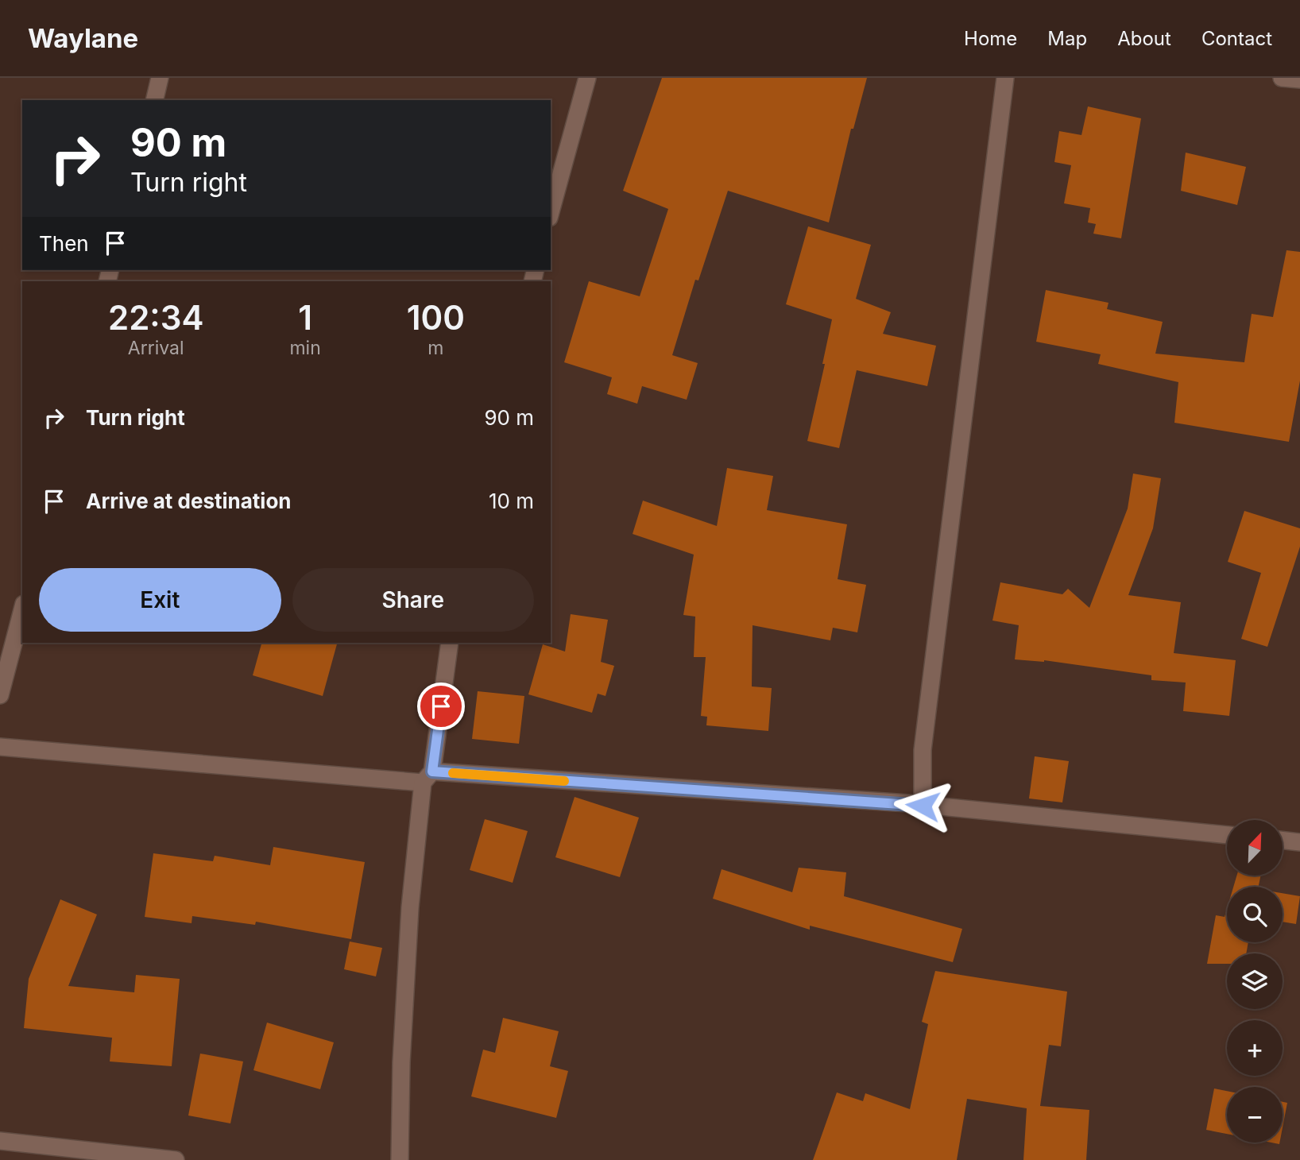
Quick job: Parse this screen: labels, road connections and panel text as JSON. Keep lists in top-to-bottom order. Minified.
{"north":"top right","page":{"header":"Waylane","nav":["Home","Map","About","Contact"],"turn":["90 m","Turn right"],"then":"Then","eta":["22:34","Arrival","1","min","100","m"],"list":[{"name":"Turn right","value":"90 m"},{"name":"Arrive at destination","value":"10 m"}],"buttons":["Exit","Share"],"map_buttons":["+","−"]}}
